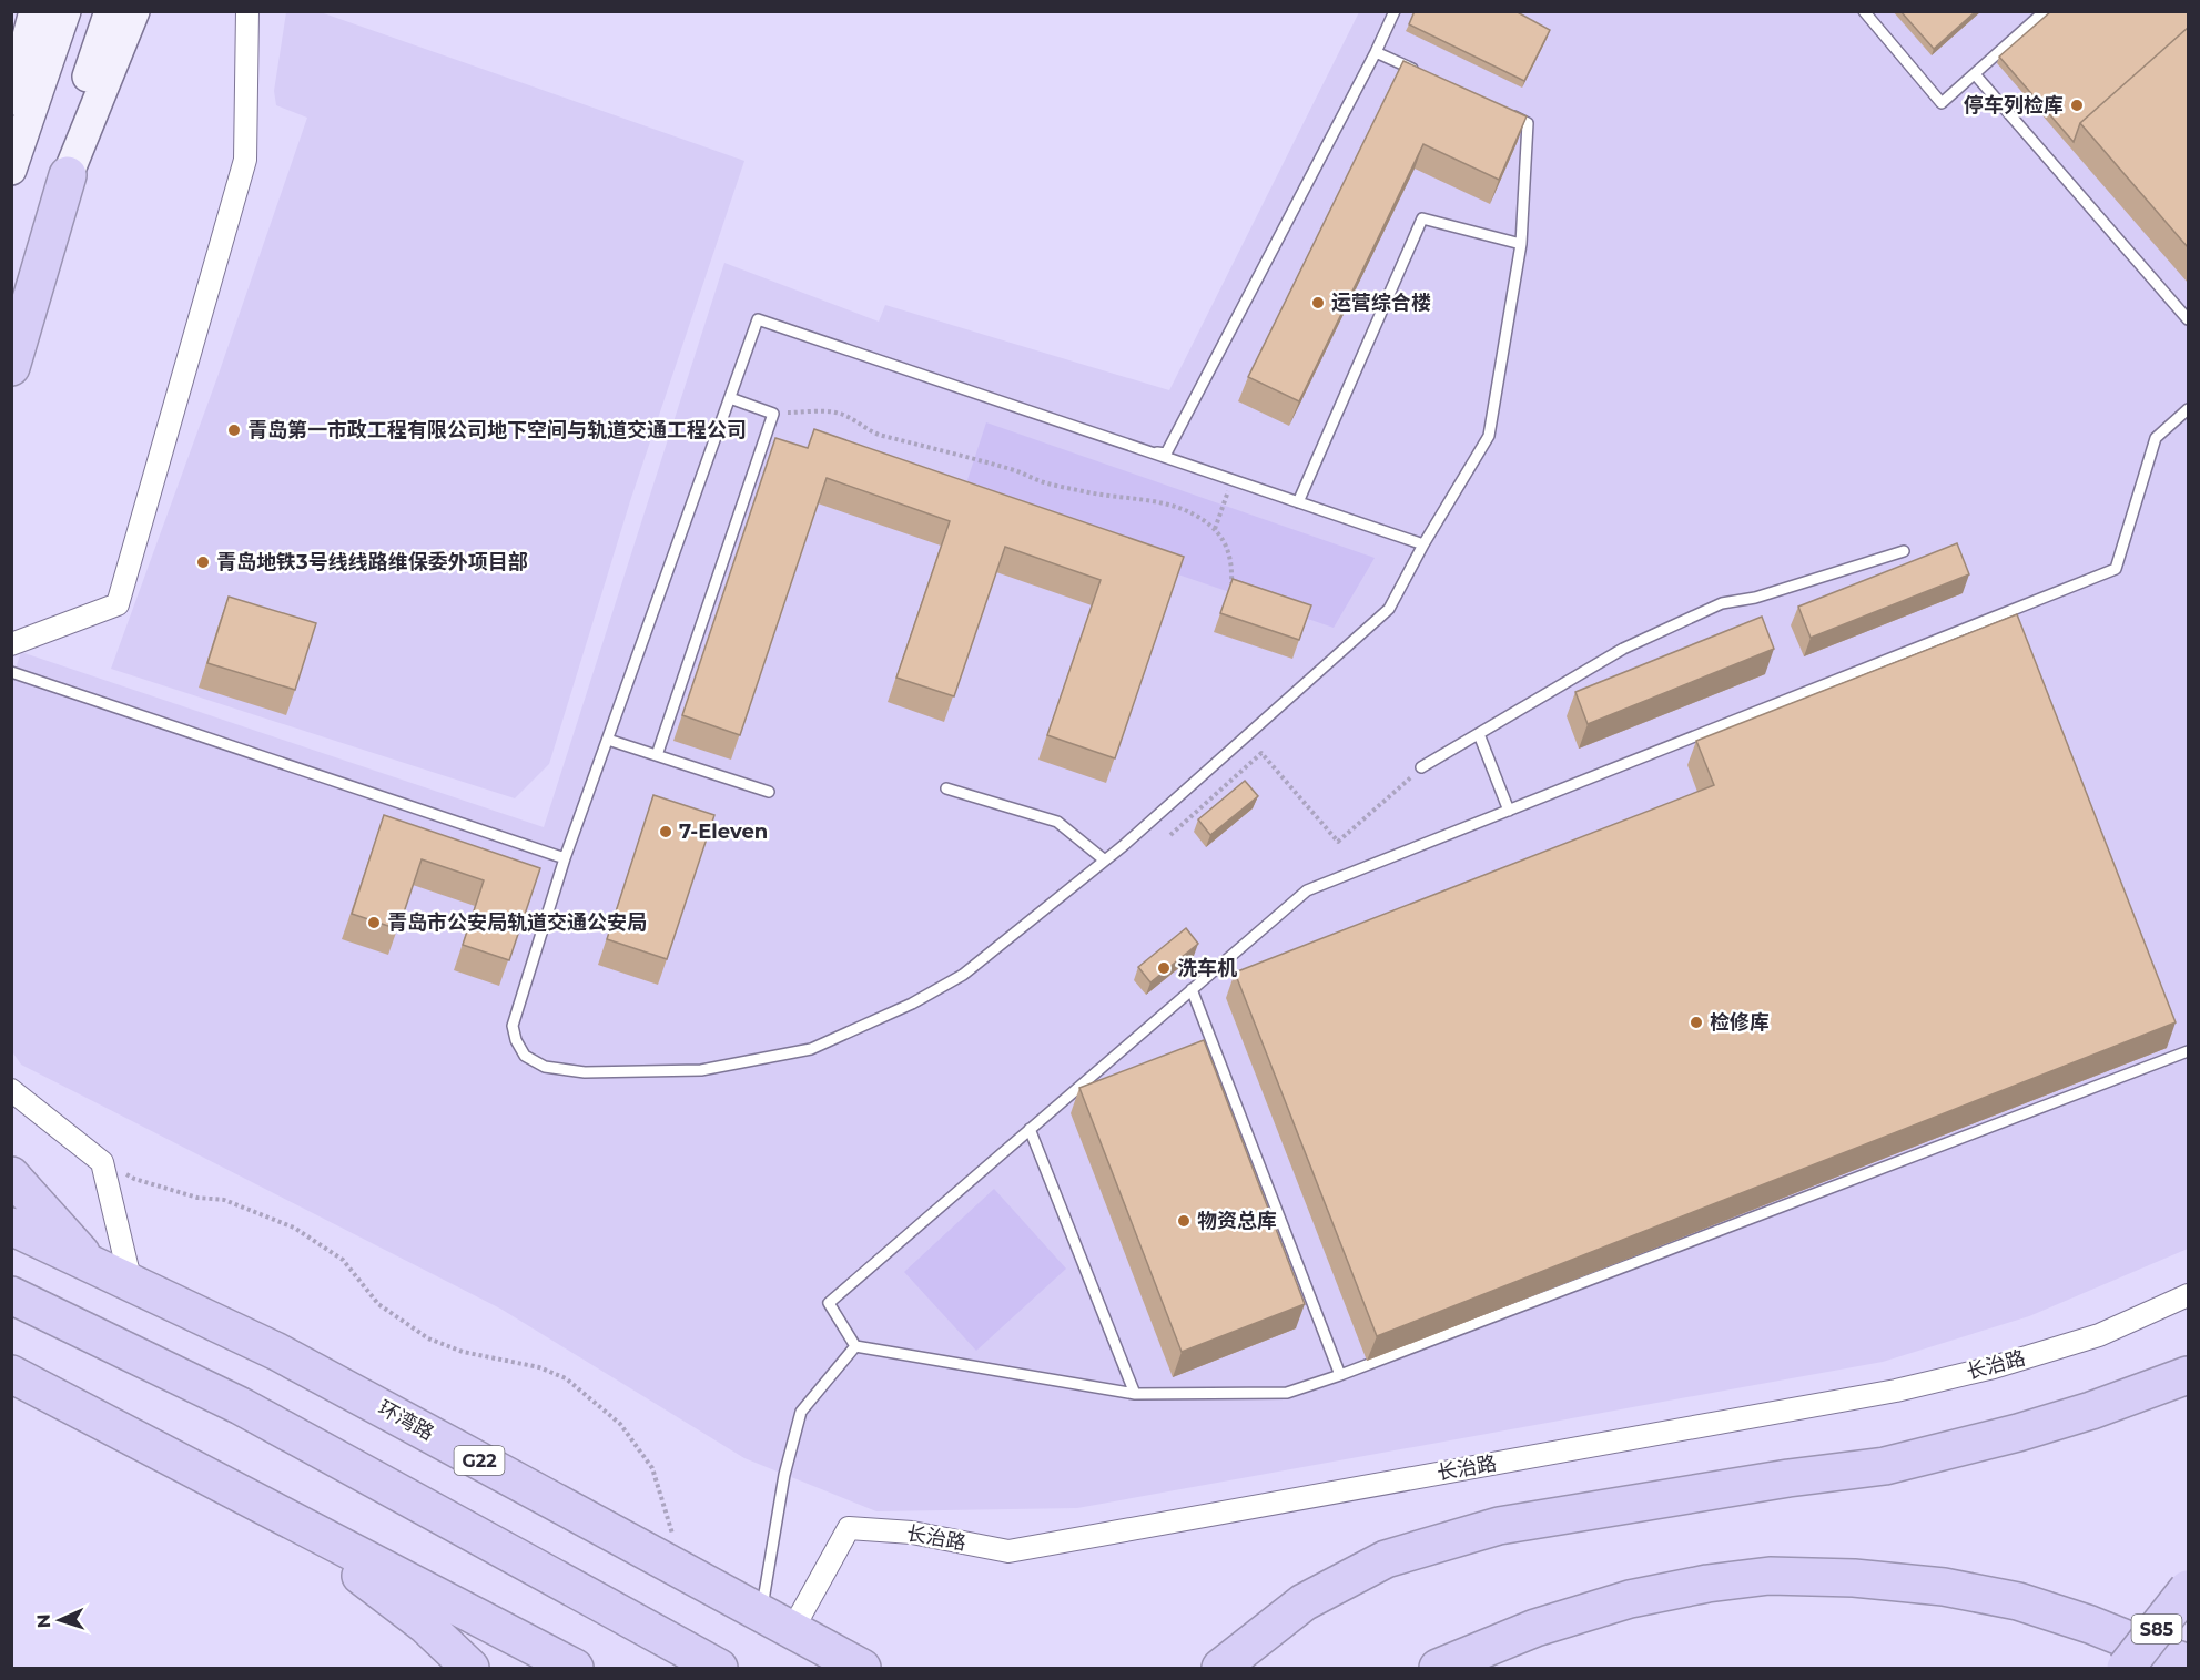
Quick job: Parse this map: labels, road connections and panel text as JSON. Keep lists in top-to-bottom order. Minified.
{"streets":{"highway":["环湾路","G22","S85"],"street":["长治路"]},"crossings":[["长治路","环湾路"]],"places":["停车列检库","运营综合楼","青岛第一市政工程有限公司地下空间与轨道交通工程公司","青岛地铁3号线线路维保委外项目部","7-Eleven","青岛市公安局轨道交通公安局","洗车机","检修库","物资总库"],"north":"left"}
